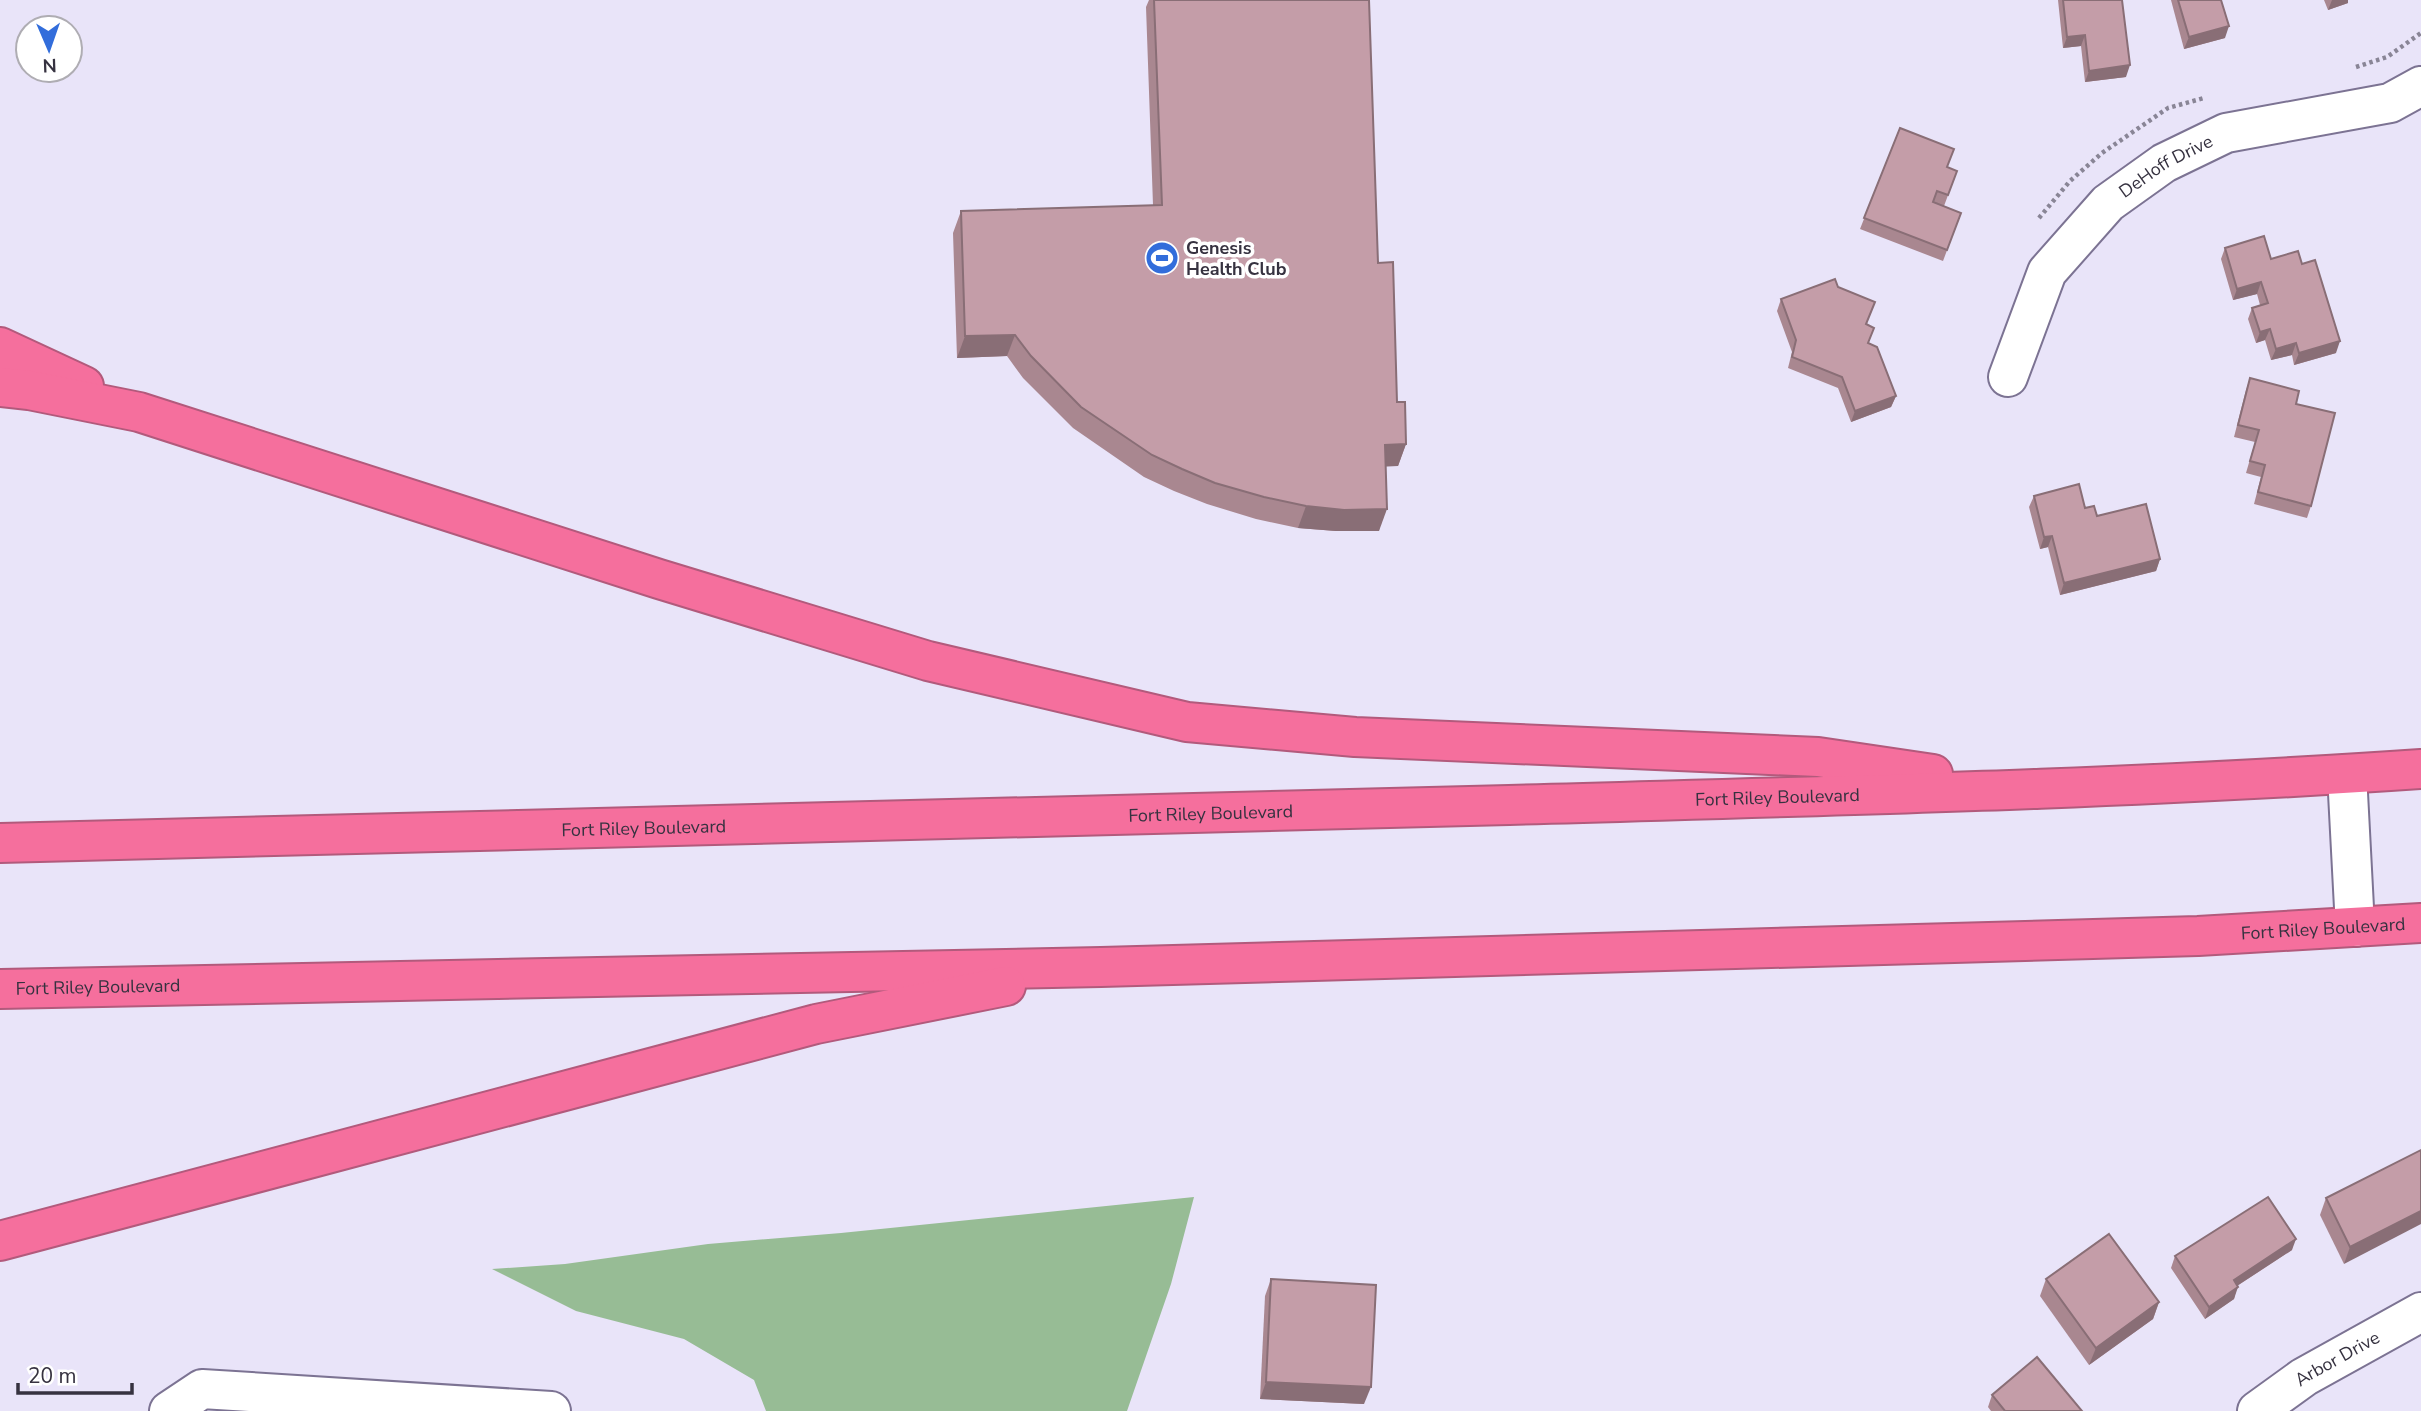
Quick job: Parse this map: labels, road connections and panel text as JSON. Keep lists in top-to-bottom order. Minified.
{"streets":{"highway":["Fort Riley Boulevard"],"street":["DeHoff Drive","Arbor Drive"]},"places":{"sports":["Genesis Health Club"]},"scale_bar":"20 m","north":"bottom"}
